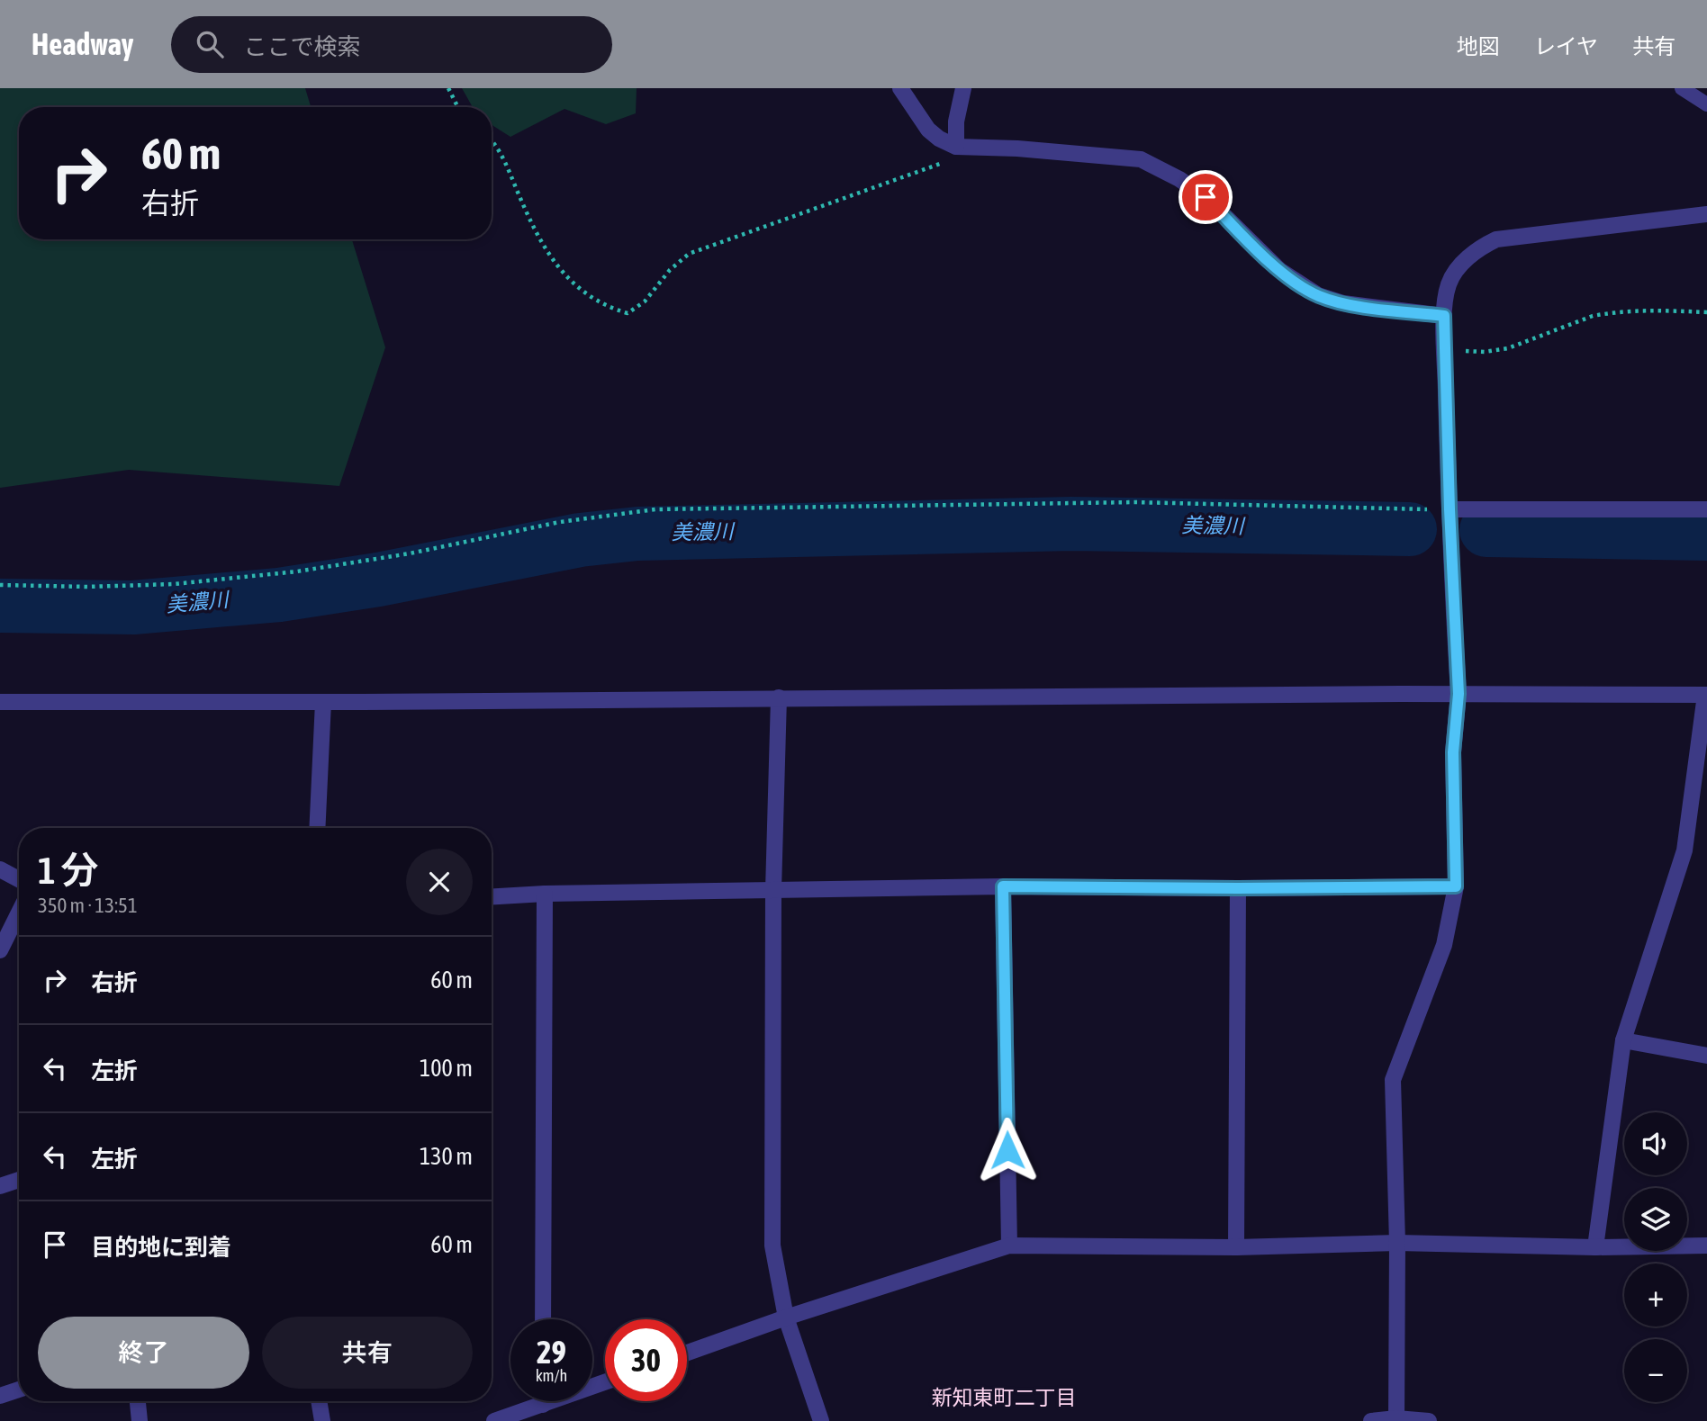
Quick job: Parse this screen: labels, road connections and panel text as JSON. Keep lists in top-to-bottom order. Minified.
{"districts":["新知東町二丁目"],"water":["美濃川"],"page":{"header":"Headway","search":"ここで検索","nav":["地図","レイヤ","共有"],"turn":["60 m","右折"],"heading":["1 分","350 m · 13:51"],"list":[{"name":"右折","value":"60 m"},{"name":"左折","value":"100 m"},{"name":"左折","value":"130 m"},{"name":"目的地に到着","value":"60 m"}],"map_buttons":["+","−"],"buttons":["終了","共有"],"speed":"29 km/h","limit":"30"}}
